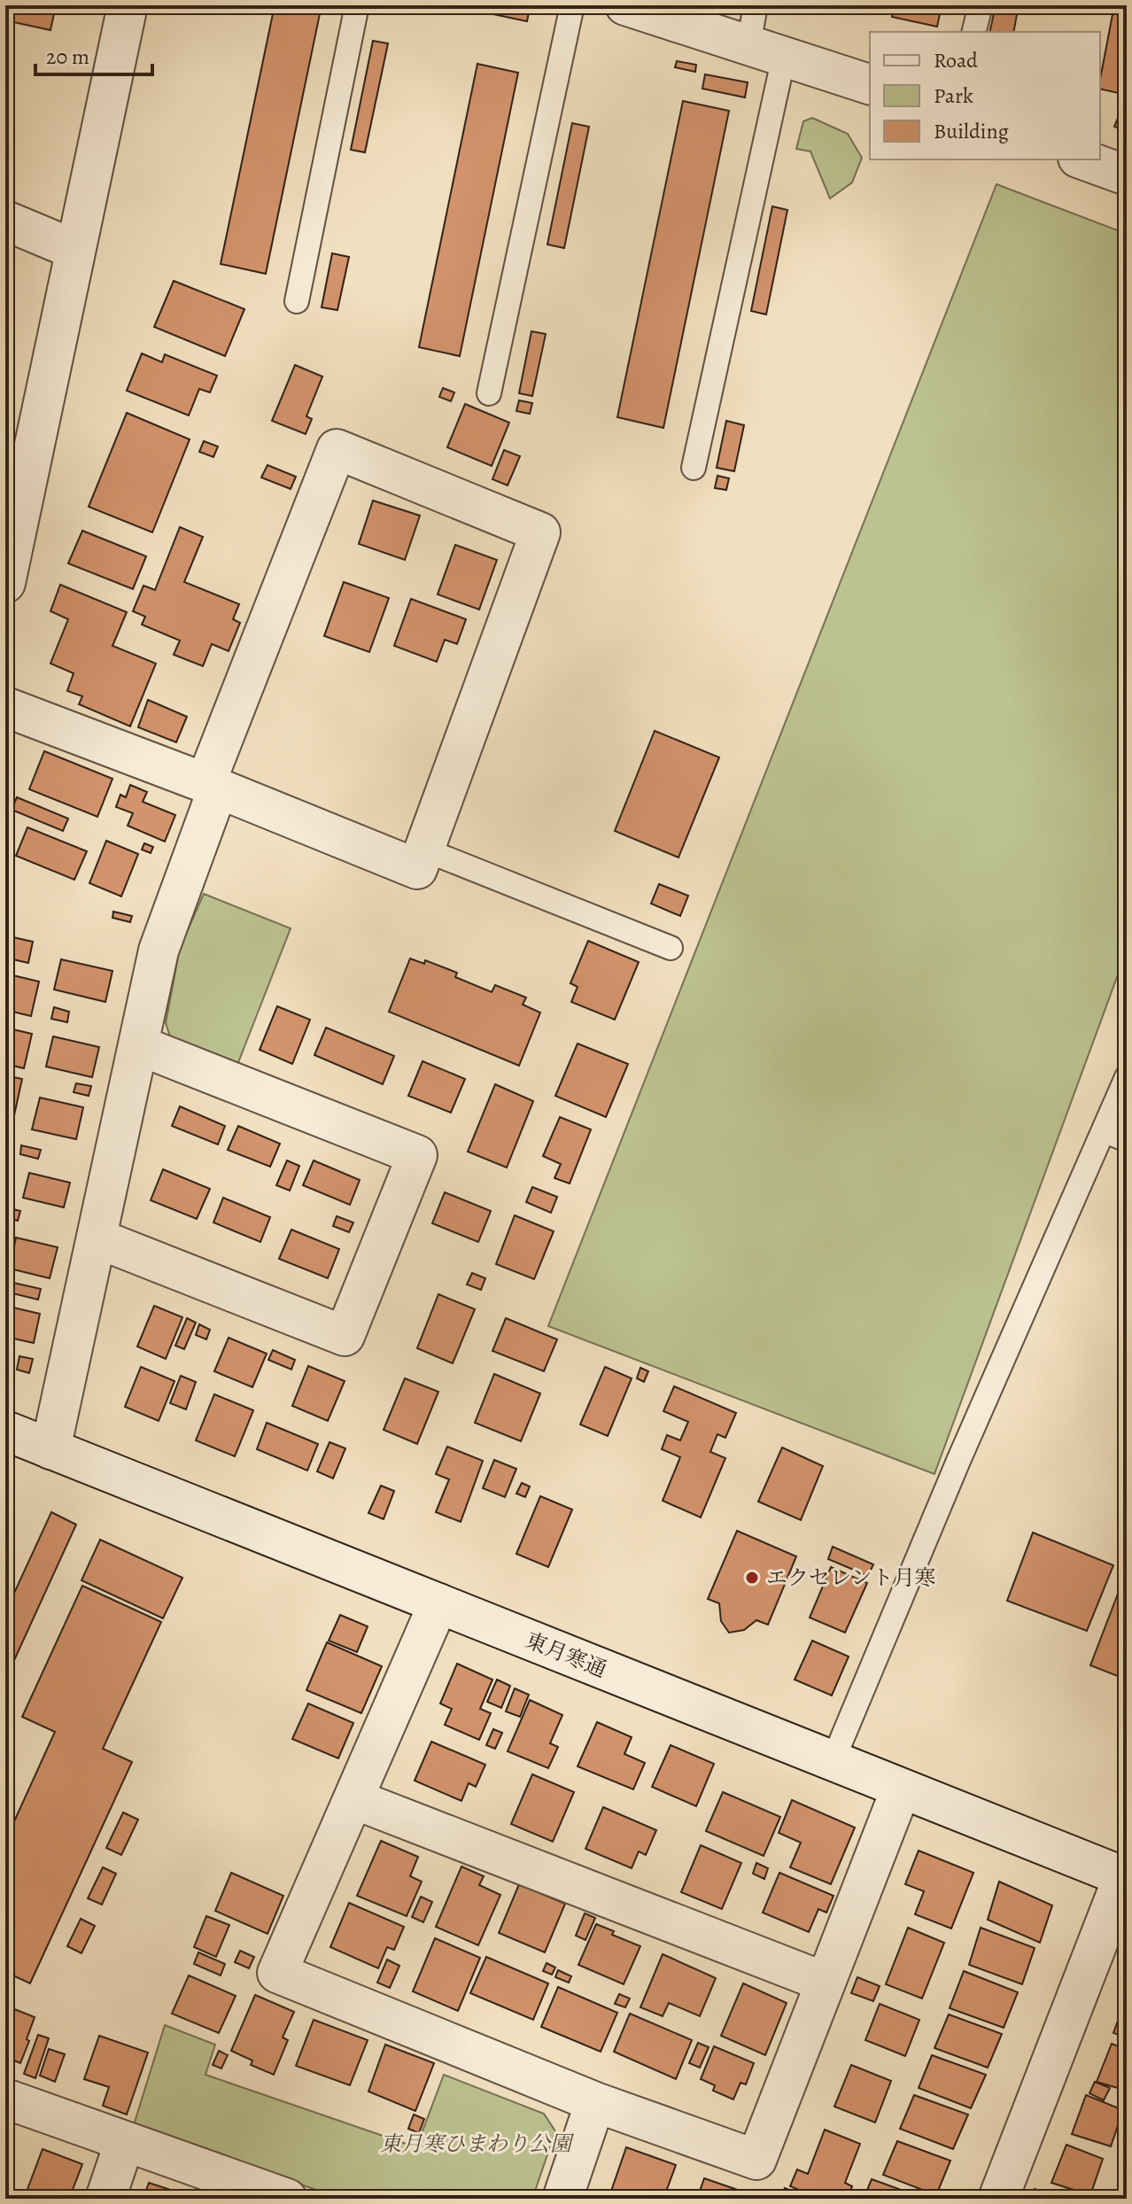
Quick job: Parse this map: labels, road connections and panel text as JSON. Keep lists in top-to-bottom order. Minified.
{"streets":{"street":["東月寒通"]},"parks":["東月寒ひまわり公園"],"places":["エクセレント月寒"],"legend":["Road","Park","Building"],"scale_bar":"20 m"}
